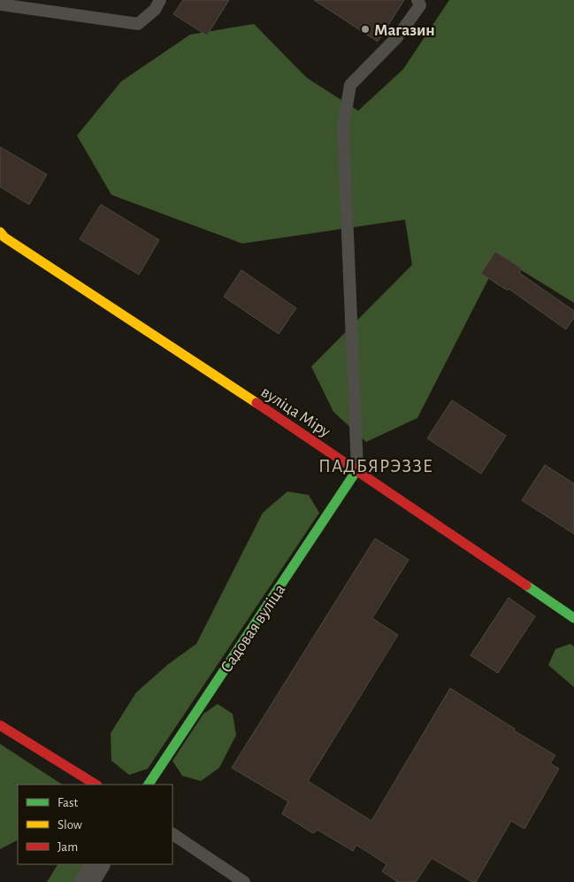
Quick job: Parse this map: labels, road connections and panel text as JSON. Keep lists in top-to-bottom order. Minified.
{"streets":{"street":["вуліца Міру","Садовая вуліца"]},"crossings":[["вуліца Міру","Садовая вуліца"]],"districts":["ПАДБЯРЭЗЗЕ"],"places":["Магазин"],"legend":["Fast","Slow","Jam"]}
